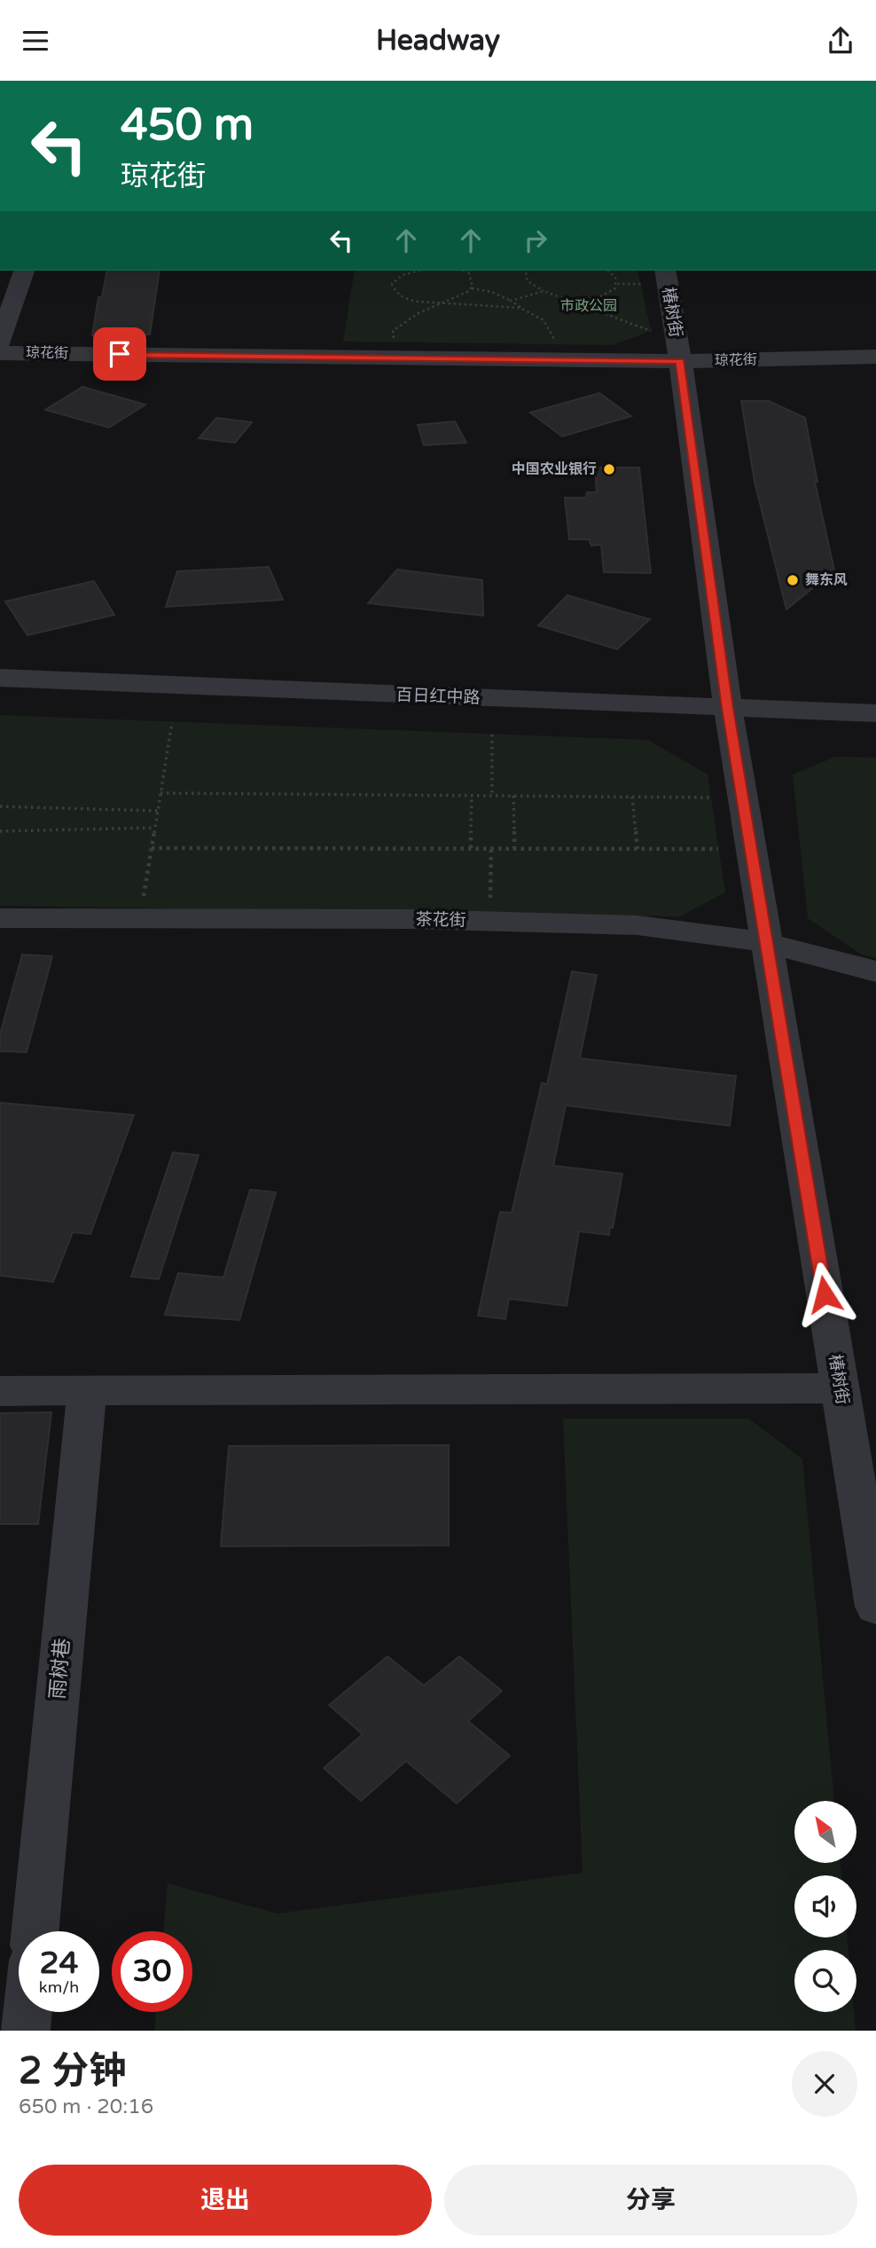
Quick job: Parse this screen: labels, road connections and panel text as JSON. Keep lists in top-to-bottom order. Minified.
{"streets":{"street":["椿树街","琼花街","百日红中路","茶花街","雨树巷"]},"crossings":[["椿树街","琼花街"],["椿树街","百日红中路"],["椿树街","茶花街"]],"parks":["市政公园"],"places":["中国农业银行","舞东风"],"north":"top left","page":{"header":"Headway","turn":["450 m","琼花街"],"speed":"24 km/h","limit":"30","heading":["2 分钟","650 m · 20:16"],"buttons":["退出","分享"]}}
